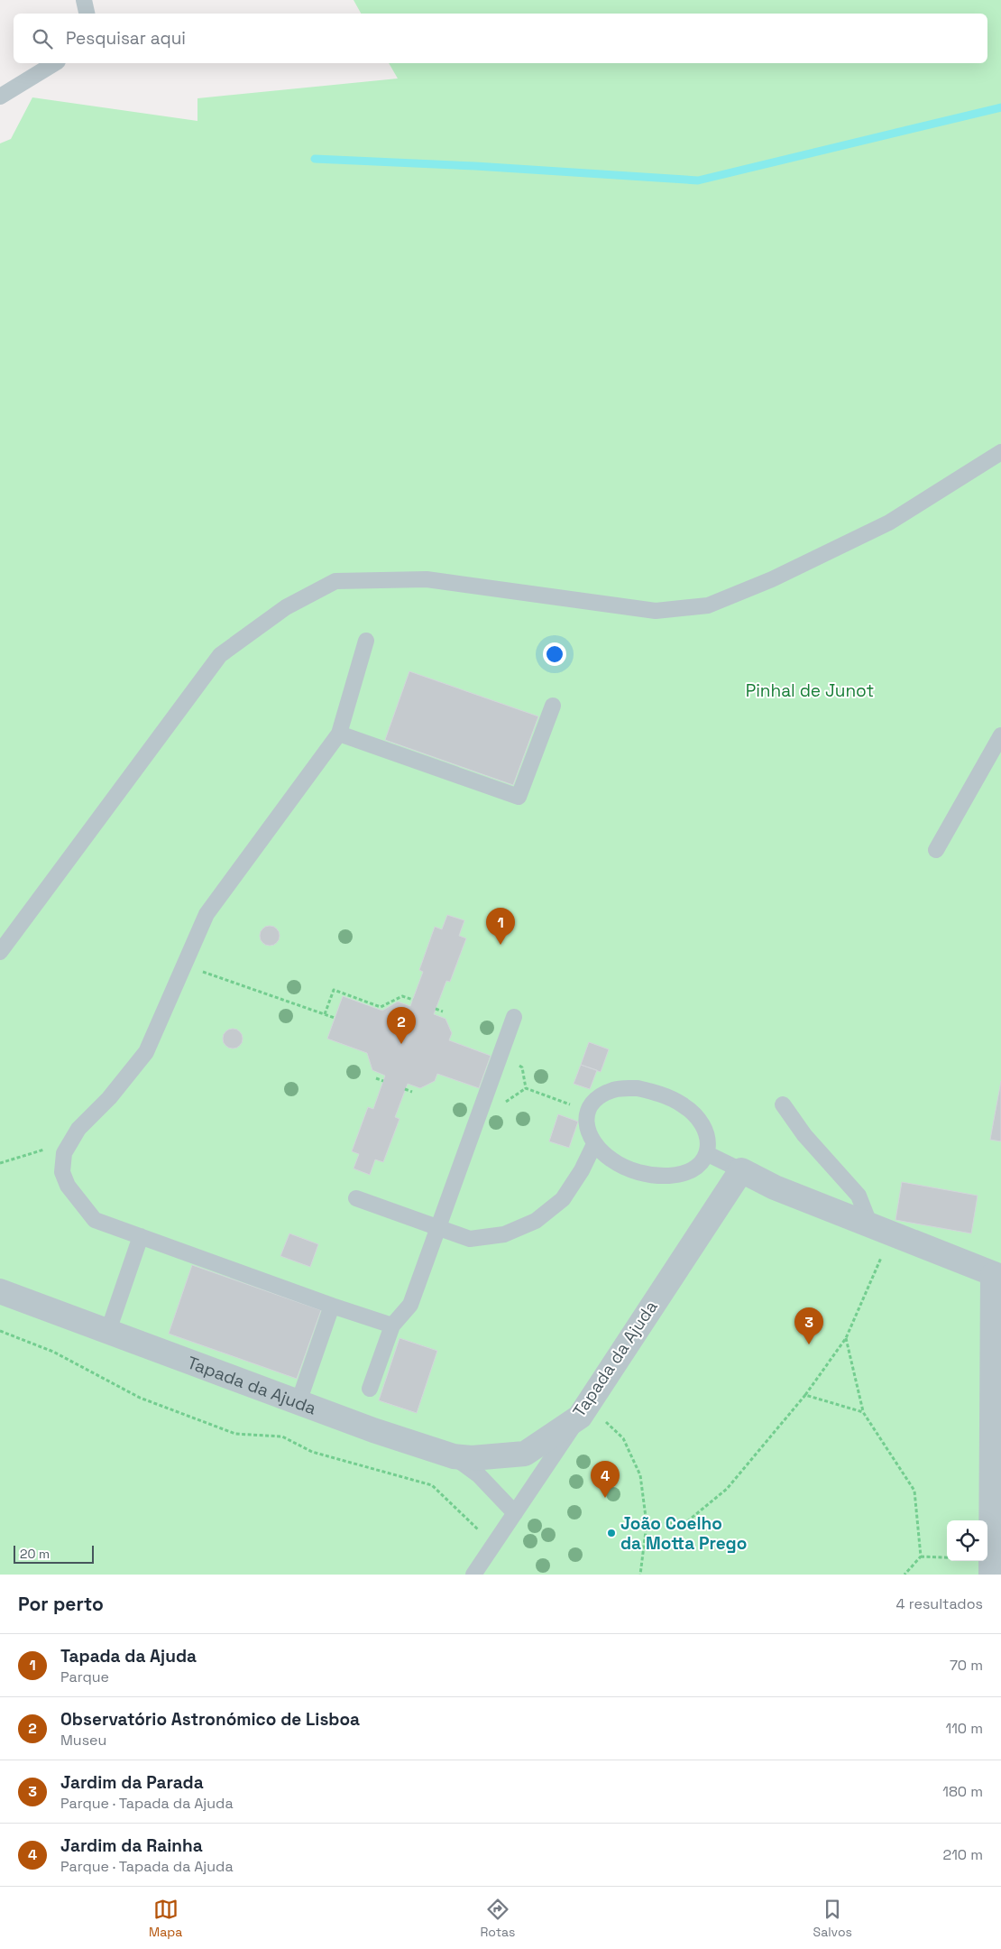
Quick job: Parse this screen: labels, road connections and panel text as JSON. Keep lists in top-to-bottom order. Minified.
{"streets":{"street":["Tapada da Ajuda"]},"parks":["Pinhal de Junot"],"places":["João Coelho da Motta Prego"],"scale_bar":"20 m","page":{"search":"Pesquisar aqui","pins":["1","2","3","4"],"scale":"20 m","heading":["Por perto","4 resultados"],"list":[{"mark":"1","name":"Tapada da Ajuda","note":"Parque","value":"70 m"},{"mark":"2","name":"Observatório Astronómico de Lisboa","note":"Museu","value":"110 m"},{"mark":"3","name":"Jardim da Parada","note":"Parque · Tapada da Ajuda","value":"180 m"},{"mark":"4","name":"Jardim da Rainha","note":"Parque · Tapada da Ajuda","value":"210 m"}],"nav":["Mapa","Rotas","Salvos"]}}
